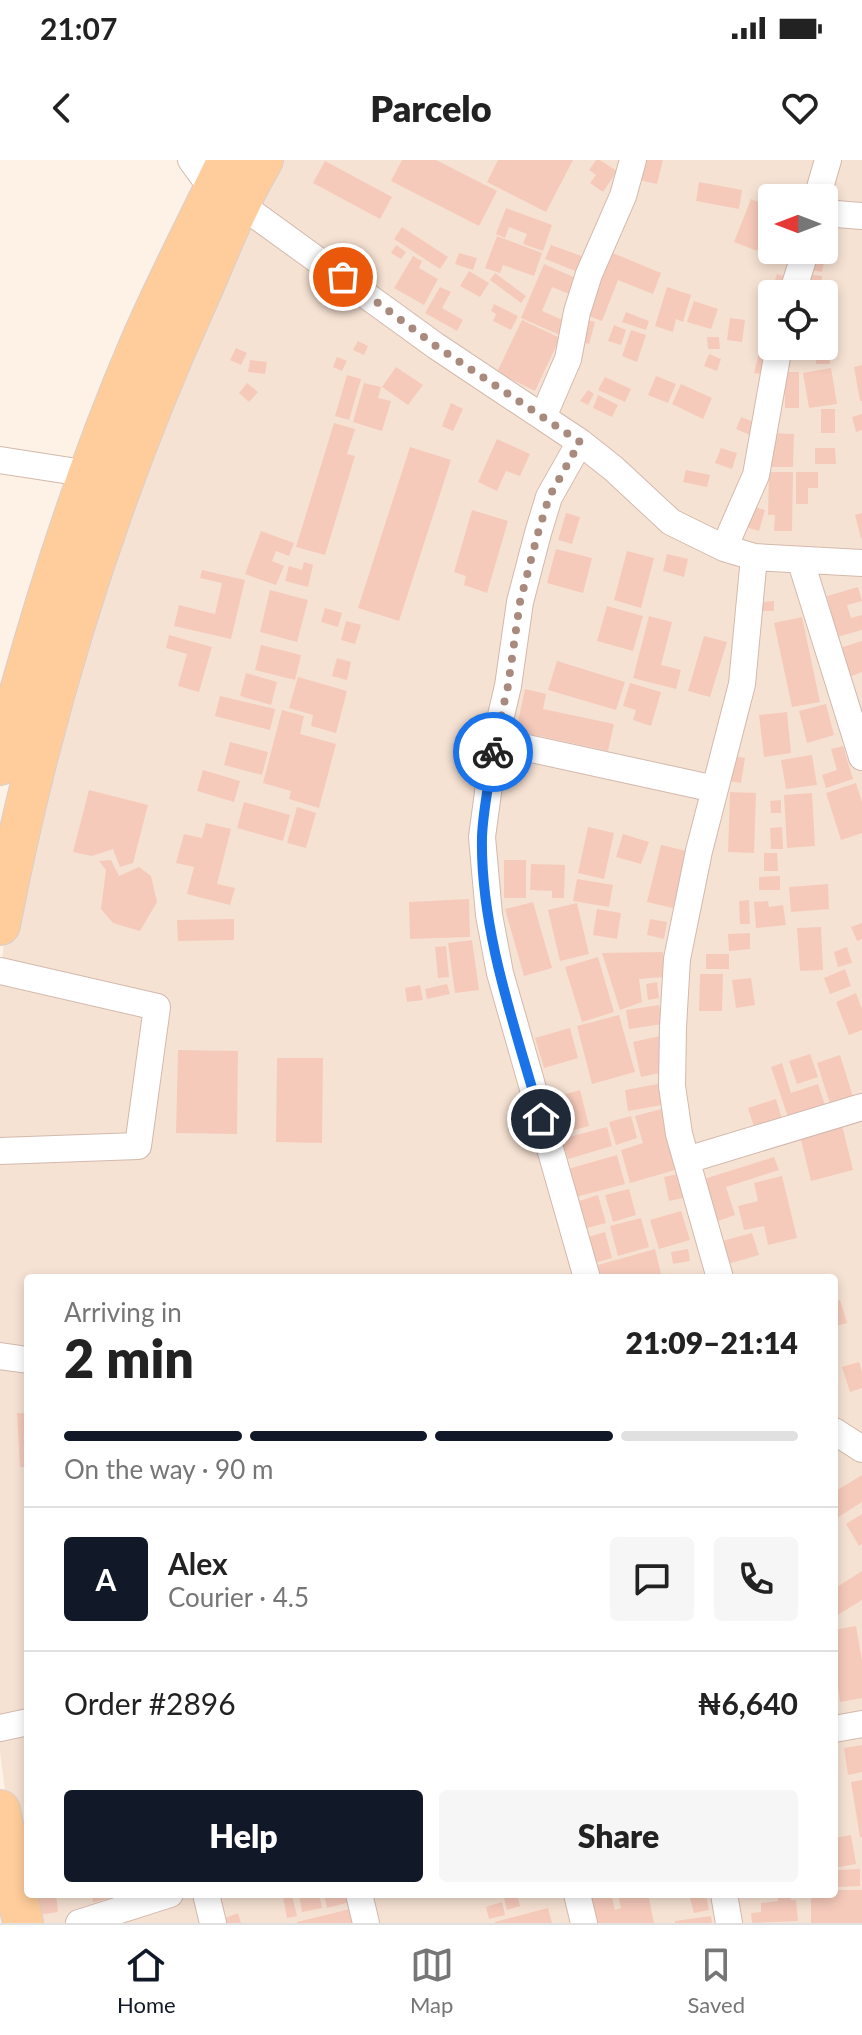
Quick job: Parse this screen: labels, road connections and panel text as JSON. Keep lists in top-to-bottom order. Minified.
{"north":"left","page":{"status":"21:07","header":"Parcelo","heading":["2 min","Arriving in","21:09–21:14"],"panel":["Alex","Courier · 4.5","Order #2896","₦6,640"],"bar":"On the way · 90 m","round":"A","buttons":["Help","Share"],"tabs":["Home","Map","Saved"]}}
